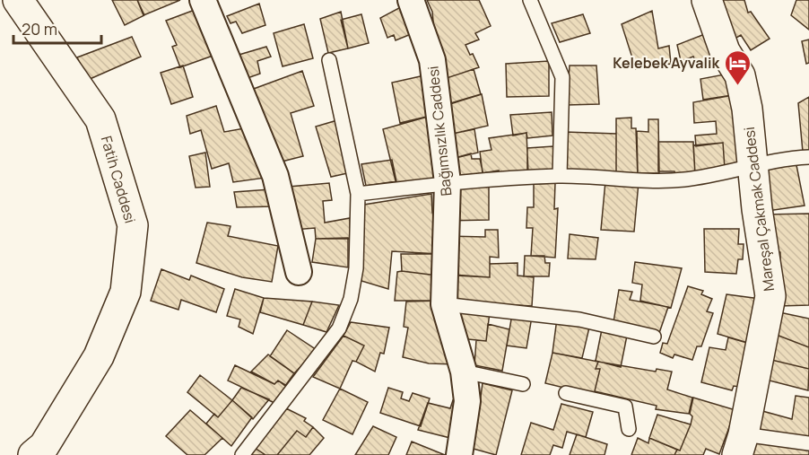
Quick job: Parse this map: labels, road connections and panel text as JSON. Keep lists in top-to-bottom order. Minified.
{"streets":{"street":["Bağımsızlık Caddesi","Fatih Caddesi","Mareşal Çakmak Caddesi"]},"places":{"hotel":["Kelebek Ayvalik"]},"scale_bar":"20 m"}
